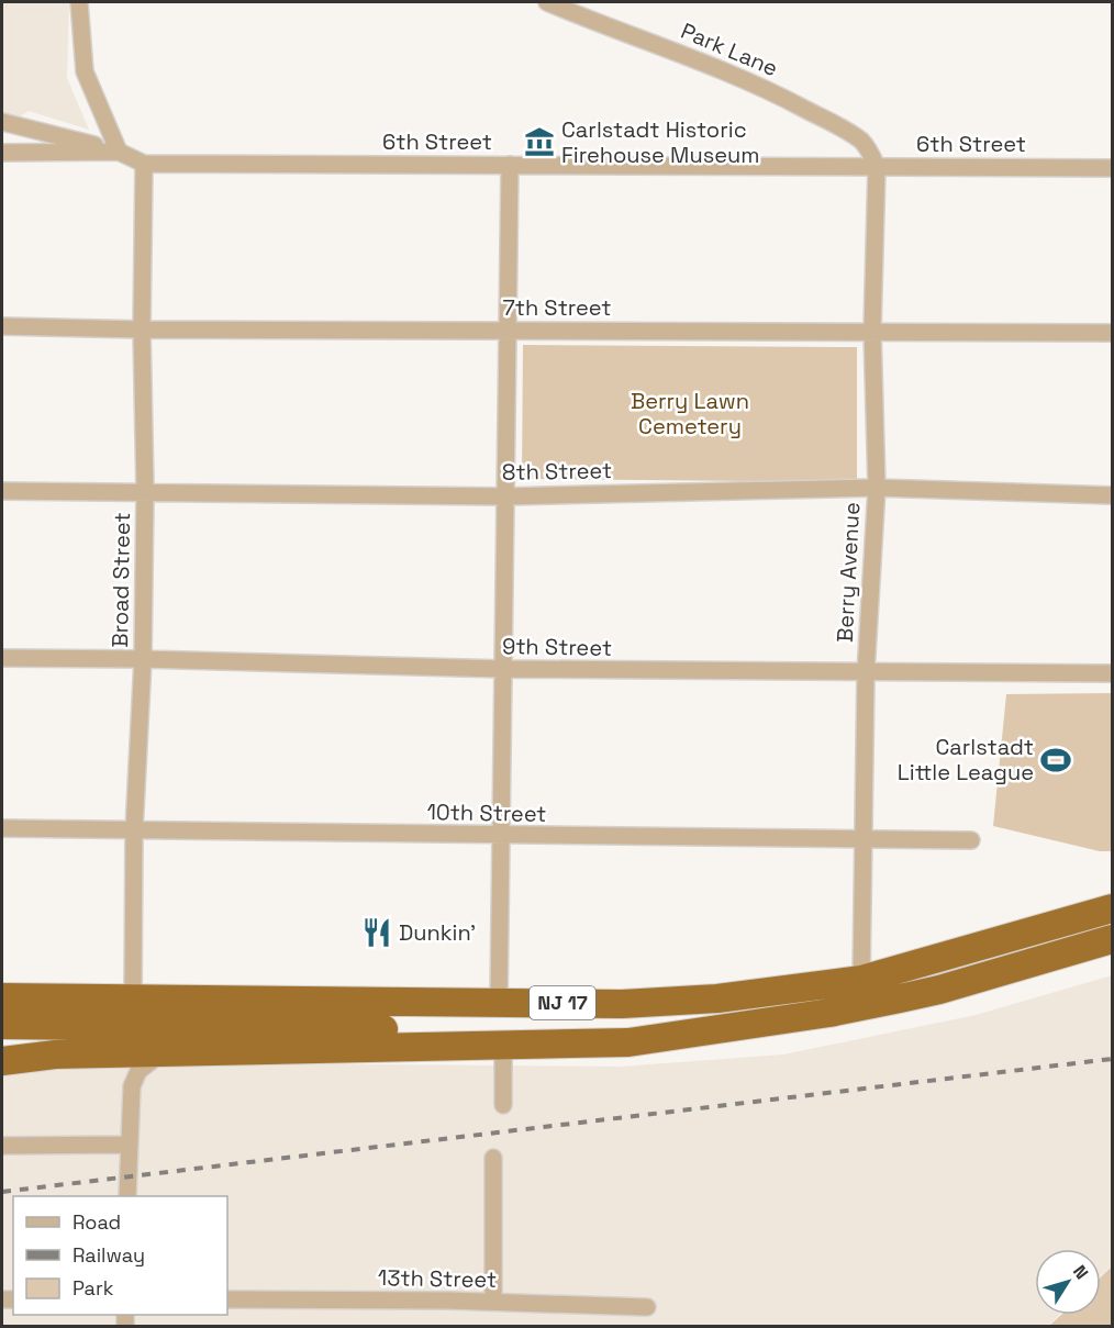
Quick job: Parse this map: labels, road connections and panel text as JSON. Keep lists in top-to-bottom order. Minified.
{"streets":{"highway":["NJ 17"],"street":["Park Lane","6th Street","7th Street","8th Street","Berry Avenue","Broad Street","9th Street","10th Street","13th Street"]},"crossings":[["Park Lane","6th Street"],["Park Lane","Berry Avenue"],["6th Street","Berry Avenue"],["6th Street","Broad Street"],["7th Street","Berry Avenue"],["7th Street","Broad Street"],["8th Street","Berry Avenue"],["8th Street","Broad Street"],["Berry Avenue","9th Street"],["Berry Avenue","10th Street"],["Berry Avenue","NJ 17"],["Broad Street","9th Street"],["Broad Street","10th Street"],["Broad Street","NJ 17"]],"parks":["Berry Lawn Cemetery"],"places":{"museum":["Carlstadt Historic Firehouse Museum"],"sports":["Carlstadt Little League"],"restaurant":["Dunkin'"]},"legend":["Road","Railway","Park"],"north":"top right"}
